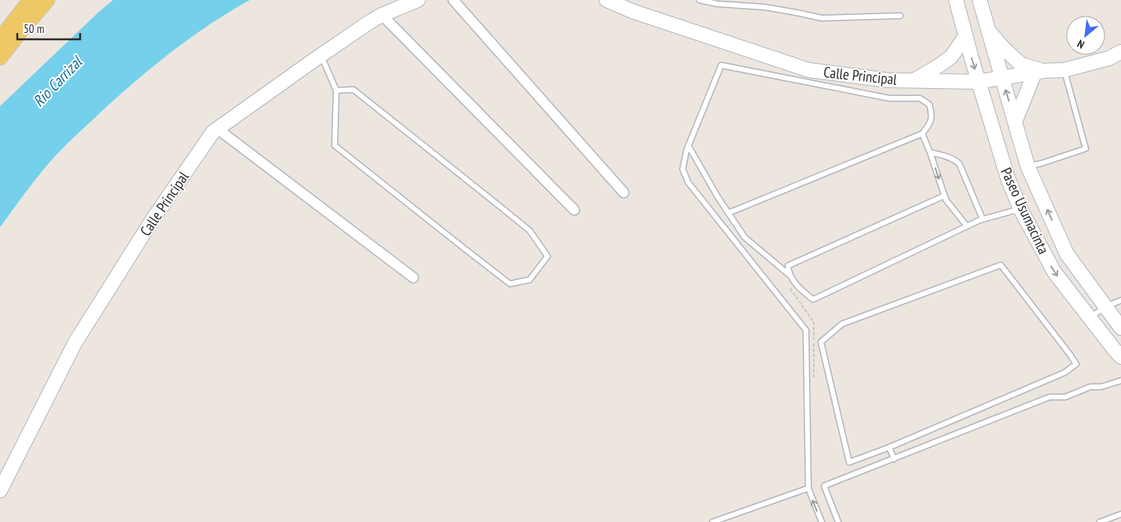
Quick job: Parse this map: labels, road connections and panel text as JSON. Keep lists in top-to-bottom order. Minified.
{"streets":{"main road":["Calle Principal","Paseo Usumacinta"]},"crossings":[["Calle Principal","Paseo Usumacinta"]],"water":["Rio Carrizal"],"scale_bar":"50 m","north":"bottom left"}
